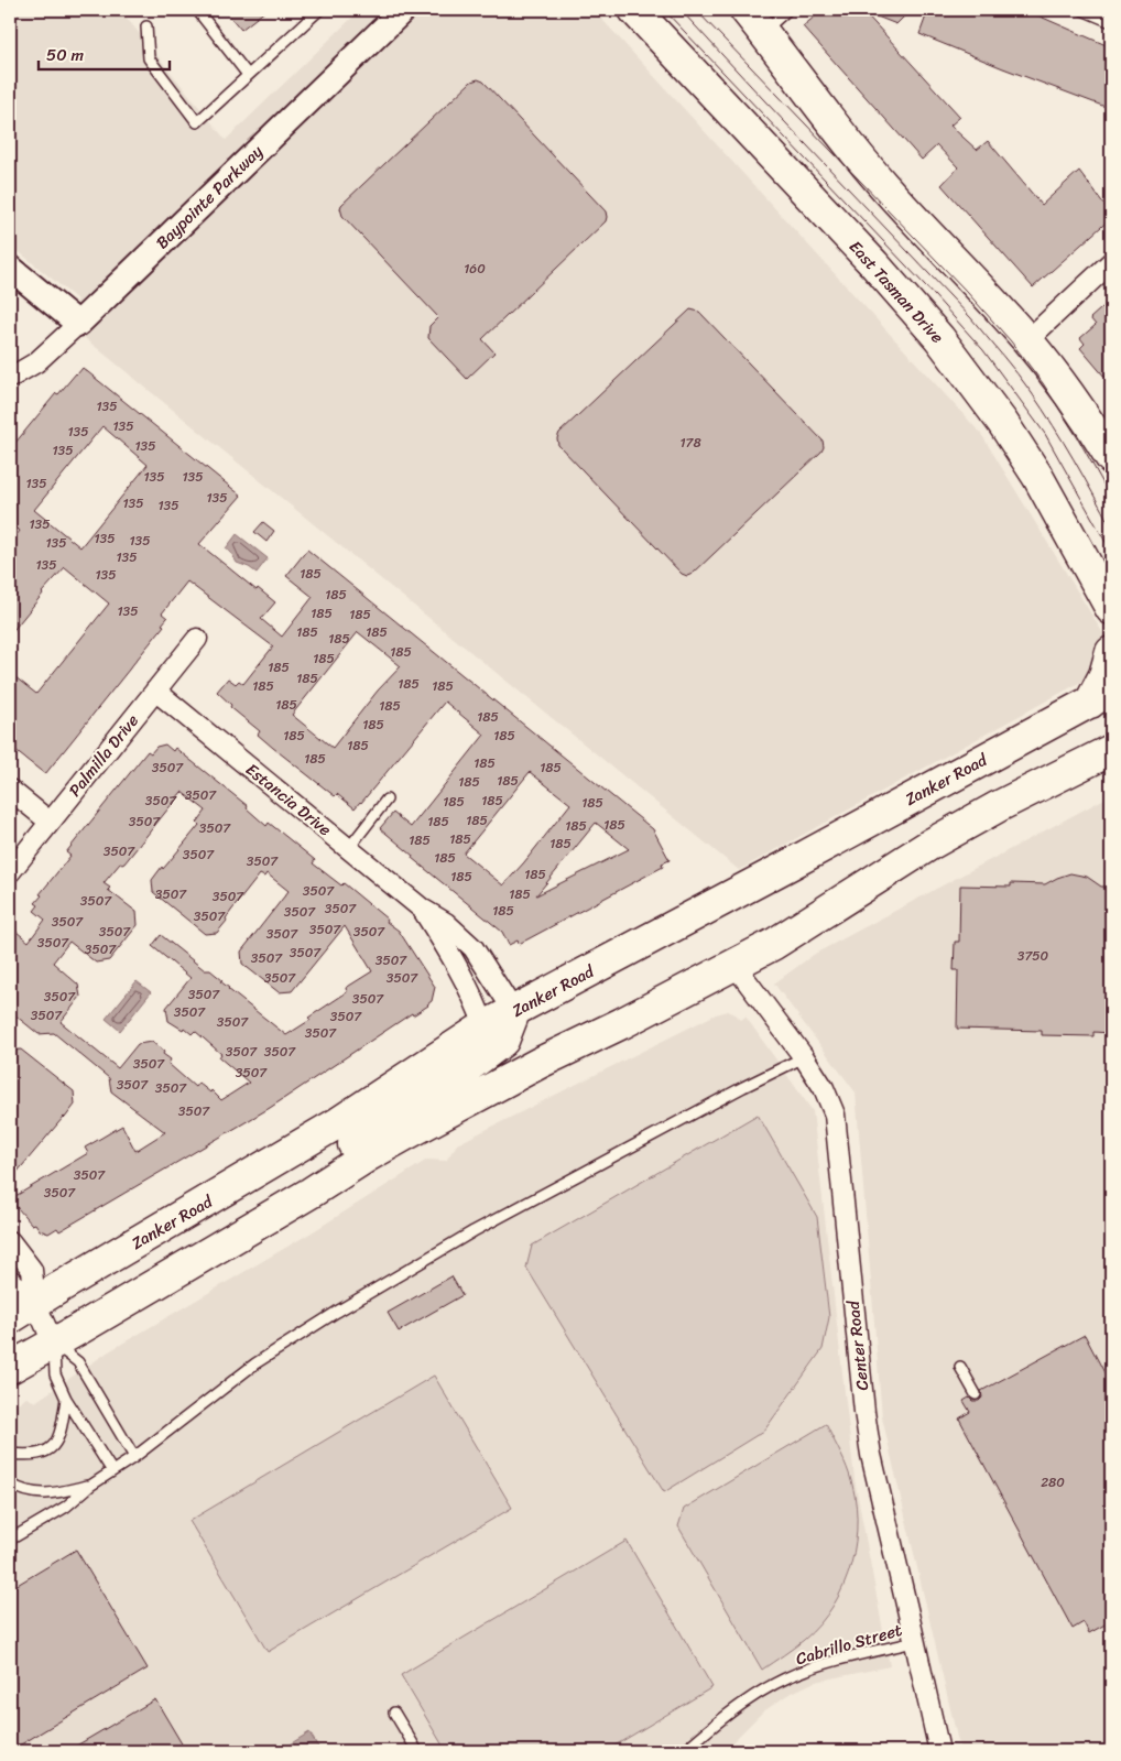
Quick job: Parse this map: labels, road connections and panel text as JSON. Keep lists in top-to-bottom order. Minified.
{"streets":{"main road":["East Tasman Drive","Zanker Road"],"street":["Baypointe Parkway","Palmilla Drive","Estancia Drive","Center Road"],"lane":["Cabrillo Street"]},"crossings":[["Palmilla Drive","Estancia Drive"],["Zanker Road","Estancia Drive"],["Center Road","Cabrillo Street"]],"house_numbers":["160","135","135","135","178","135","135","135","135","135","135","135","135","135","135","135","135","135","135","185","135","185","135","185","185","185","185","185","185","185","185","185","185","185","185","185","185","185","185","185","185","185","185","185","3507","185","185","185","3507","3507","185","185","185","185","3507","185","185","185","3507","185","185","185","3507","3507","185","3507","185","185","3507","3507","185","3507","3507","3507","185","3507","3507","3507","3507","3507","3507","3507","3507","3507","3507","3750","3507","3507","3507","3507","3507","3507","3507","3507","3507","3507","3507","3507","3507","3507","3507","3507","3507","3507","3507","3507","3507","280"],"scale_bar":"50 m"}
